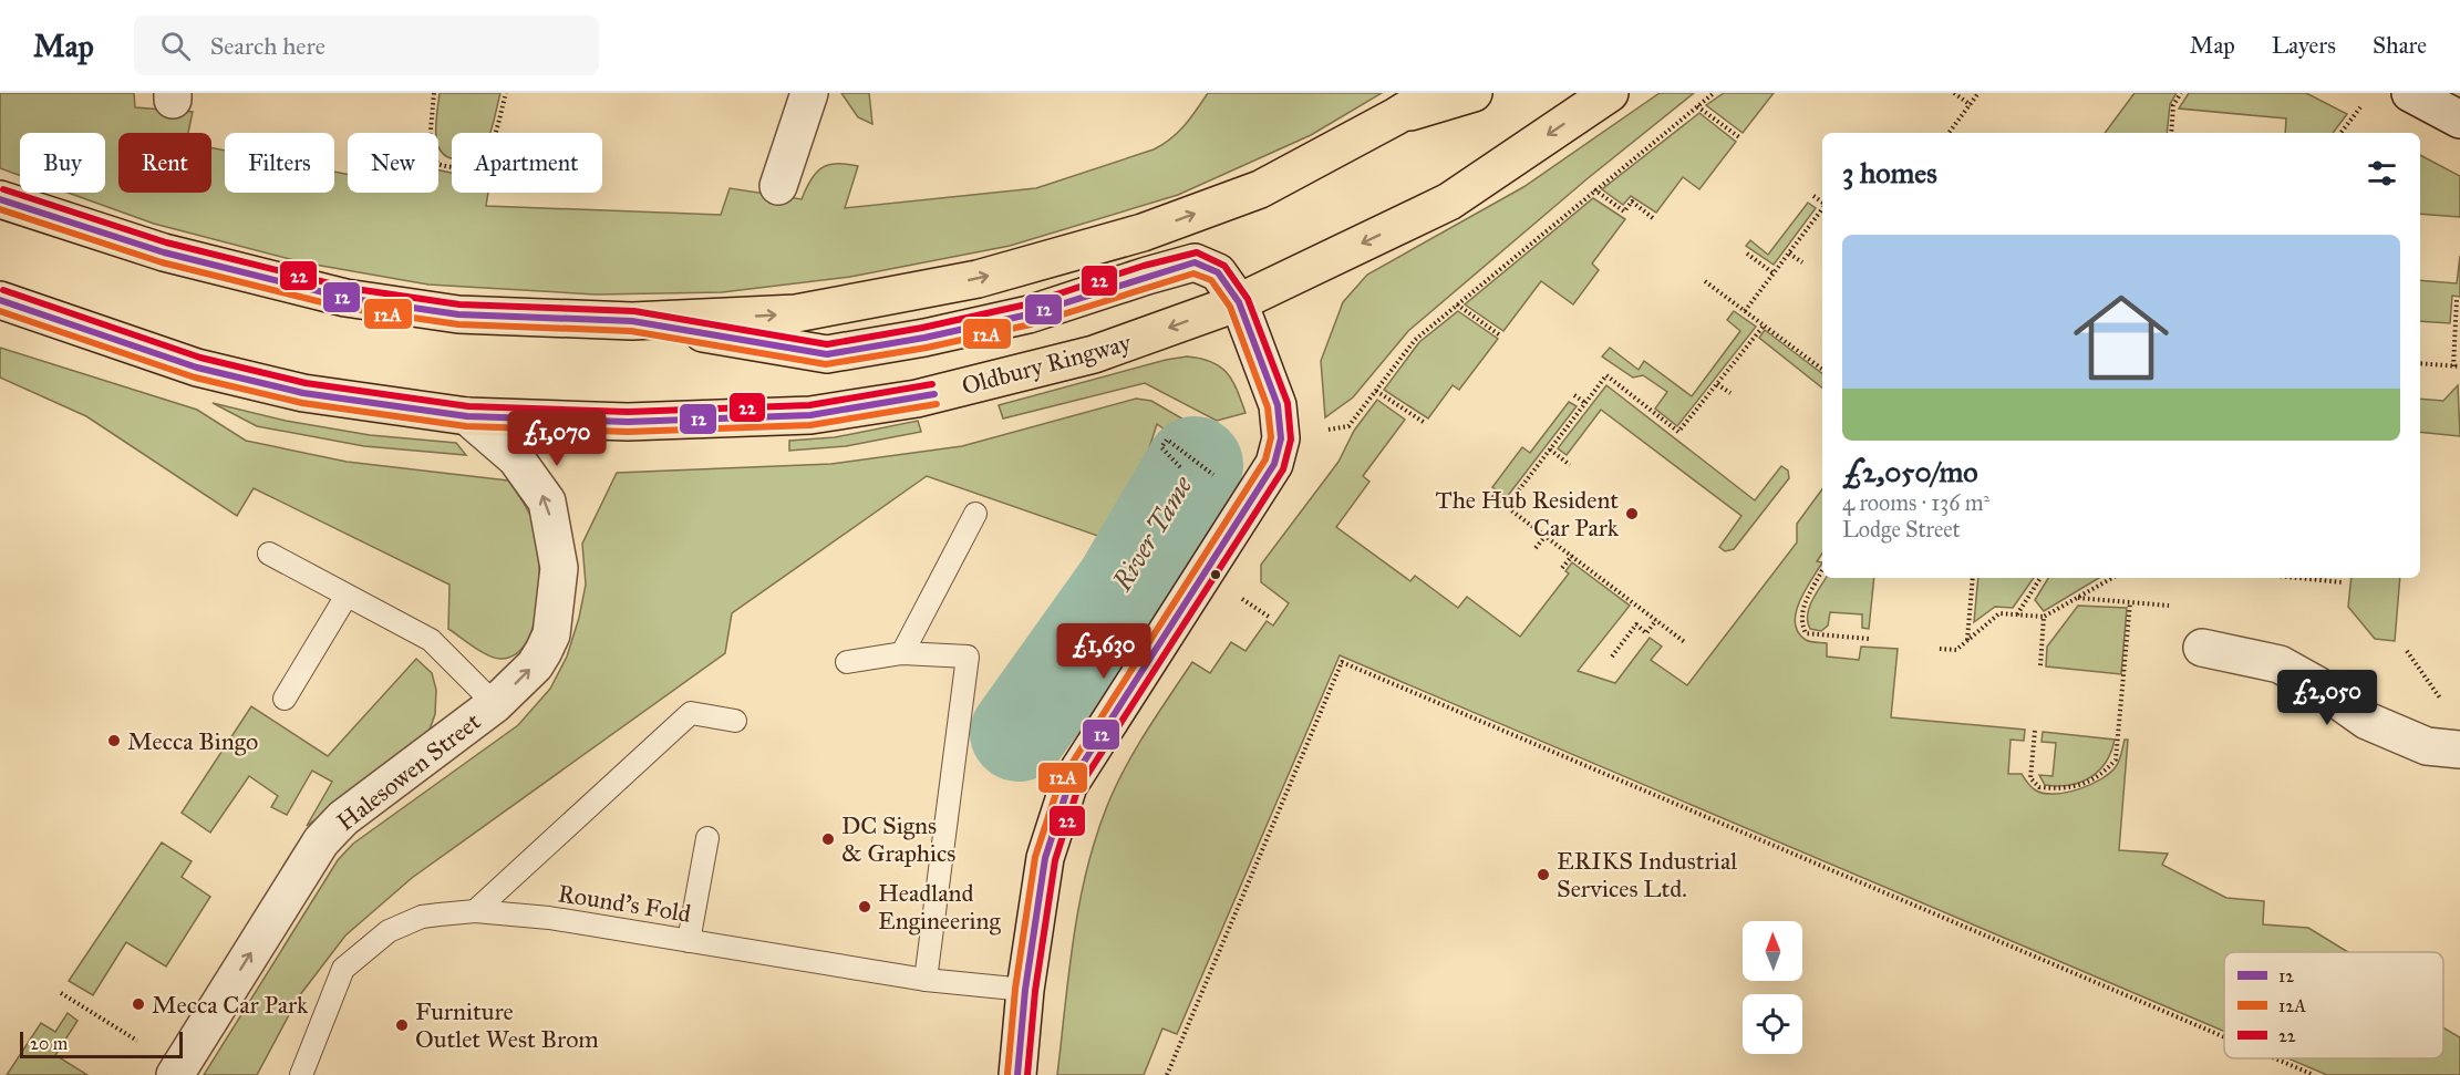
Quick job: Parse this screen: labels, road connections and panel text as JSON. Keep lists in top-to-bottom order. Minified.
{"streets":{"main road":["Oldbury Ringway"],"street":["Halesowen Street"],"lane":["Round's Fold"]},"crossings":[["Oldbury Ringway","Halesowen Street"]],"one_way":["Halesowen Street"],"water":["River Tame"],"places":["The Hub Resident Car Park","Mecca Bingo","DC Signs & Graphics","ERIKS Industrial Services Ltd.","Headland Engineering","Mecca Car Park","Furniture Outlet West Brom"],"lines":["transit line 22","transit line 12","transit line 12A"],"legend":["12","12A","22"],"scale_bar":"20 m","north":"top","page":{"header":"Map","search":"Search here","nav":["Map","Layers","Share"],"chip":["Buy","Rent","Filters","New","Apartment"],"heading":"3 homes","list":[{"name":"£2,050/mo","note":"4 rooms · 136 m² · Lodge Street"}],"price":["£1,070","£1,630","£2,050"],"scale":"20 m"}}
